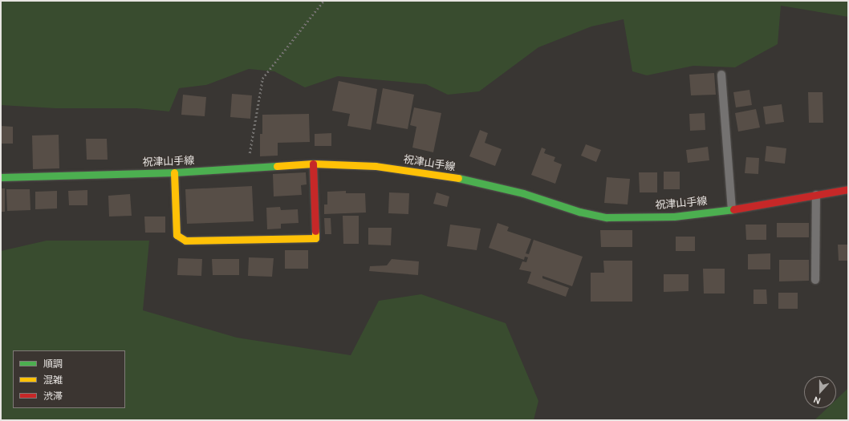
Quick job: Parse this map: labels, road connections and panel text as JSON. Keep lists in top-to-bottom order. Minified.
{"streets":{"street":["祝津山手線"]},"legend":["順調","混雑","渋滞"],"north":"bottom"}
